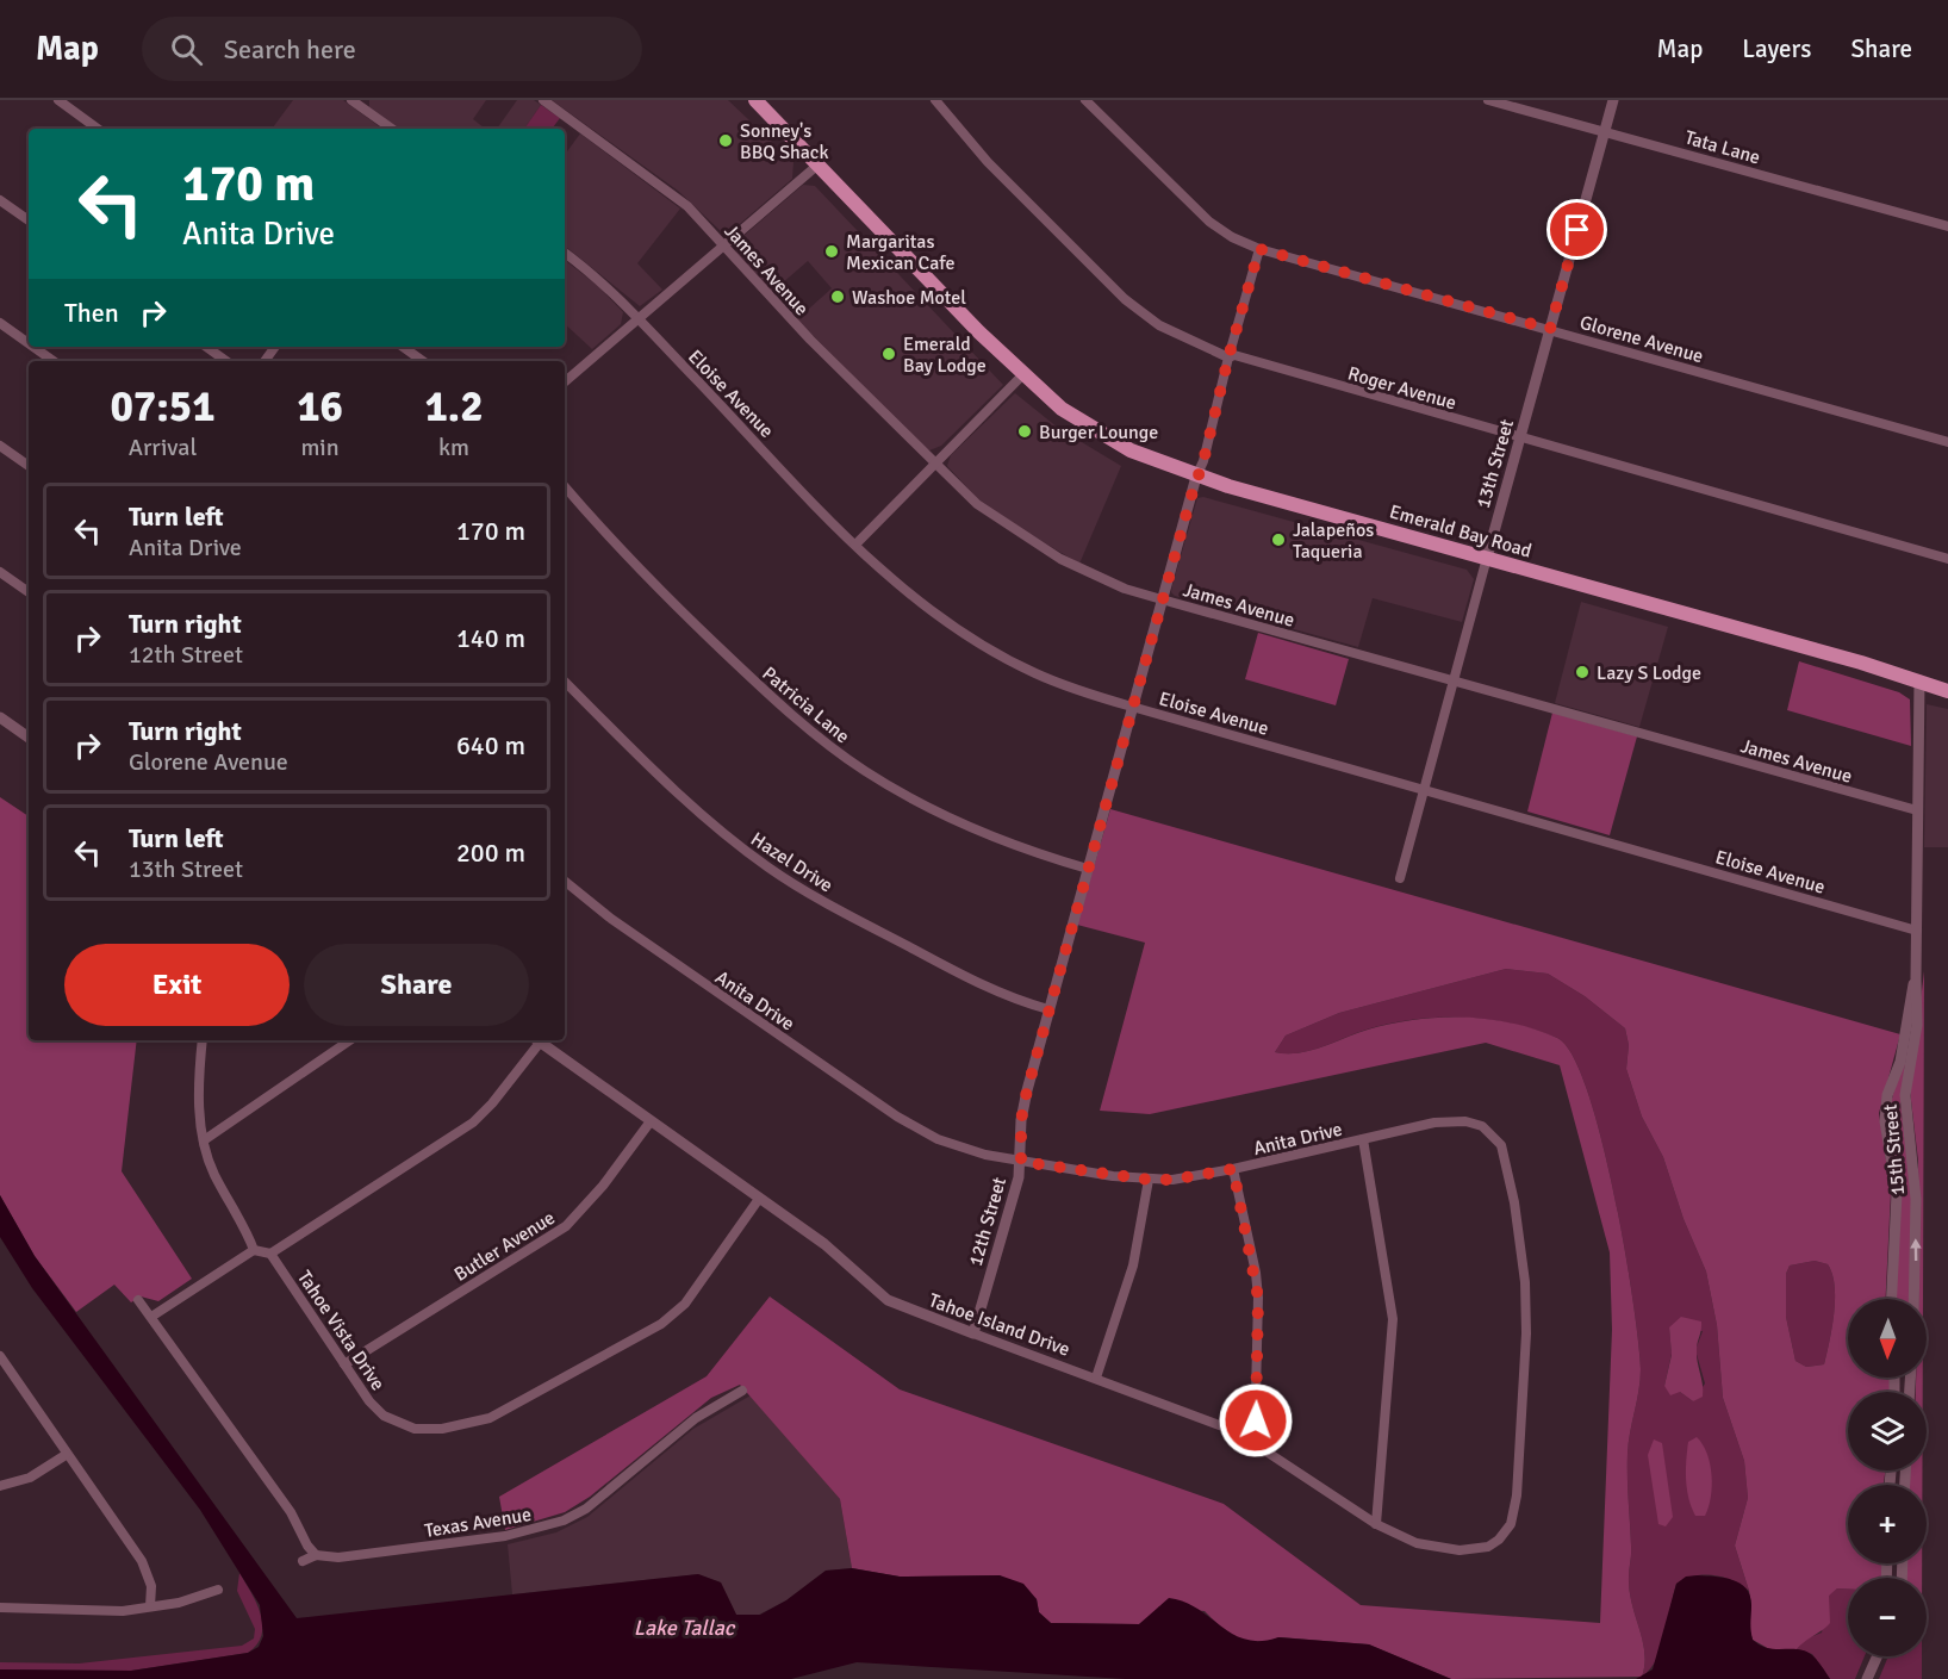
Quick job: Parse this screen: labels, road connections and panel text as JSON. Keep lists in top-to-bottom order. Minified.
{"streets":{"main road":["Emerald Bay Road"],"street":["Tata Lane","James Avenue","Glorene Avenue","Roger Avenue","Eloise Avenue","13th Street","Patricia Lane","Hazel Drive","Anita Drive","15th Street","12th Street","Butler Avenue","Tahoe Island Drive","Tahoe Vista Drive","Texas Avenue"]},"crossings":[["Tata Lane","13th Street"],["James Avenue","13th Street"],["James Avenue","15th Street"],["James Avenue","12th Street"],["Glorene Avenue","13th Street"],["Glorene Avenue","12th Street"],["Roger Avenue","13th Street"],["Roger Avenue","12th Street"],["Eloise Avenue","13th Street"],["Eloise Avenue","15th Street"],["Eloise Avenue","12th Street"],["13th Street","Emerald Bay Road"],["Emerald Bay Road","15th Street"],["Emerald Bay Road","12th Street"],["Patricia Lane","12th Street"],["Hazel Drive","12th Street"],["Anita Drive","12th Street"],["Anita Drive","Tahoe Island Drive"],["12th Street","Tahoe Island Drive"],["Butler Avenue","Tahoe Island Drive"],["Butler Avenue","Tahoe Vista Drive"],["Tahoe Island Drive","Tahoe Vista Drive"]],"water":["Lake Tallac"],"places":["Sonney's BBQ Shack","Margaritas Mexican Cafe","Washoe Motel","Emerald Bay Lodge","Burger Lounge","Jalapeños Taqueria","Lazy S Lodge"],"north":"bottom","page":{"header":"Map","search":"Search here","nav":["Map","Layers","Share"],"turn":["170 m","Anita Drive"],"then":"Then","eta":["07:51","Arrival","16","min","1.2","km"],"list":[{"name":"Turn left","note":"Anita Drive","value":"170 m"},{"name":"Turn right","note":"12th Street","value":"140 m"},{"name":"Turn right","note":"Glorene Avenue","value":"640 m"},{"name":"Turn left","note":"13th Street","value":"200 m"}],"buttons":["Exit","Share"],"map_buttons":["+","−"]}}
